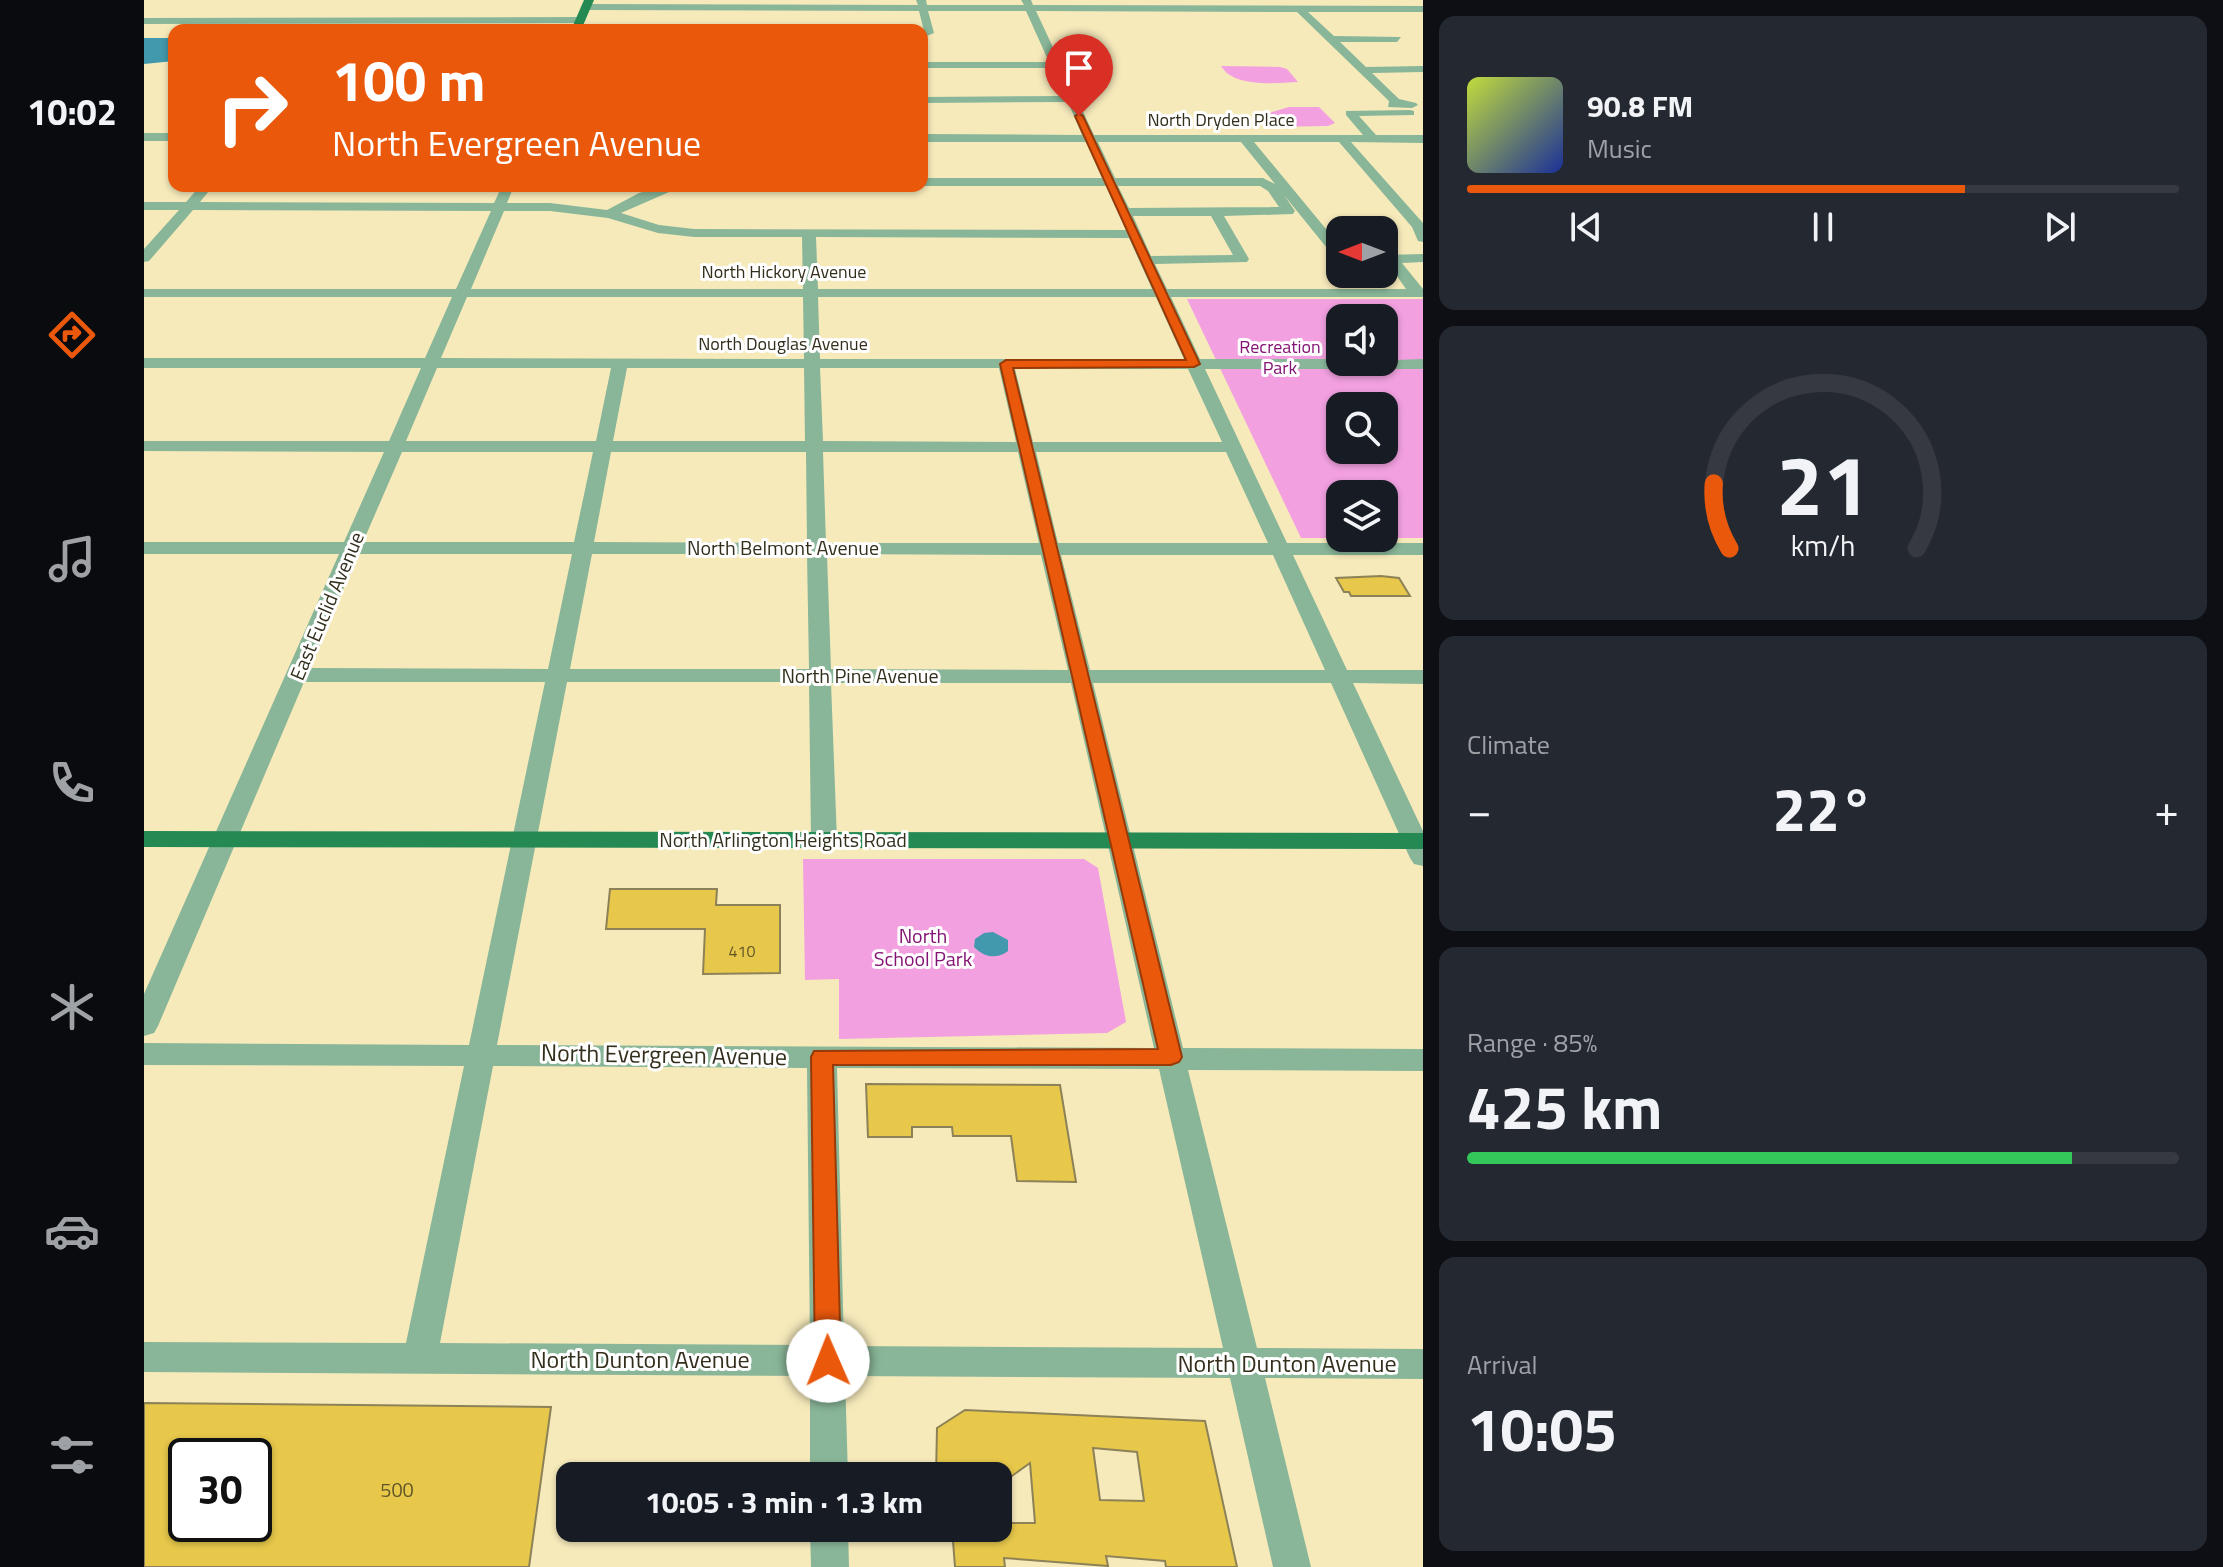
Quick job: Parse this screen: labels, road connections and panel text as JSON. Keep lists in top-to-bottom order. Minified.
{"streets":{"main road":["North Arlington Heights Road"],"street":["North Dryden Place","North Hickory Avenue","North Douglas Avenue","North Belmont Avenue","East Euclid Avenue","North Pine Avenue","North Evergreen Avenue","North Dunton Avenue"]},"crossings":[["North Hickory Avenue","East Euclid Avenue"],["North Douglas Avenue","East Euclid Avenue"],["North Belmont Avenue","East Euclid Avenue"],["East Euclid Avenue","North Pine Avenue"],["East Euclid Avenue","North Arlington Heights Road"]],"parks":["Recreation Park","North School Park"],"house_numbers":["410","500"],"north":"left","page":{"tabs":"10:02","turn":["100 m","North Evergreen Avenue"],"song":["90.8 FM","Music"],"tile":["Climate",["Range · 85%","425 km"],["Arrival","10:05"]],"heat":["−","22°","+"],"limit":"30","trip":"10:05 · 3 min · 1.3 km","gauge":["21","km/h"]}}
